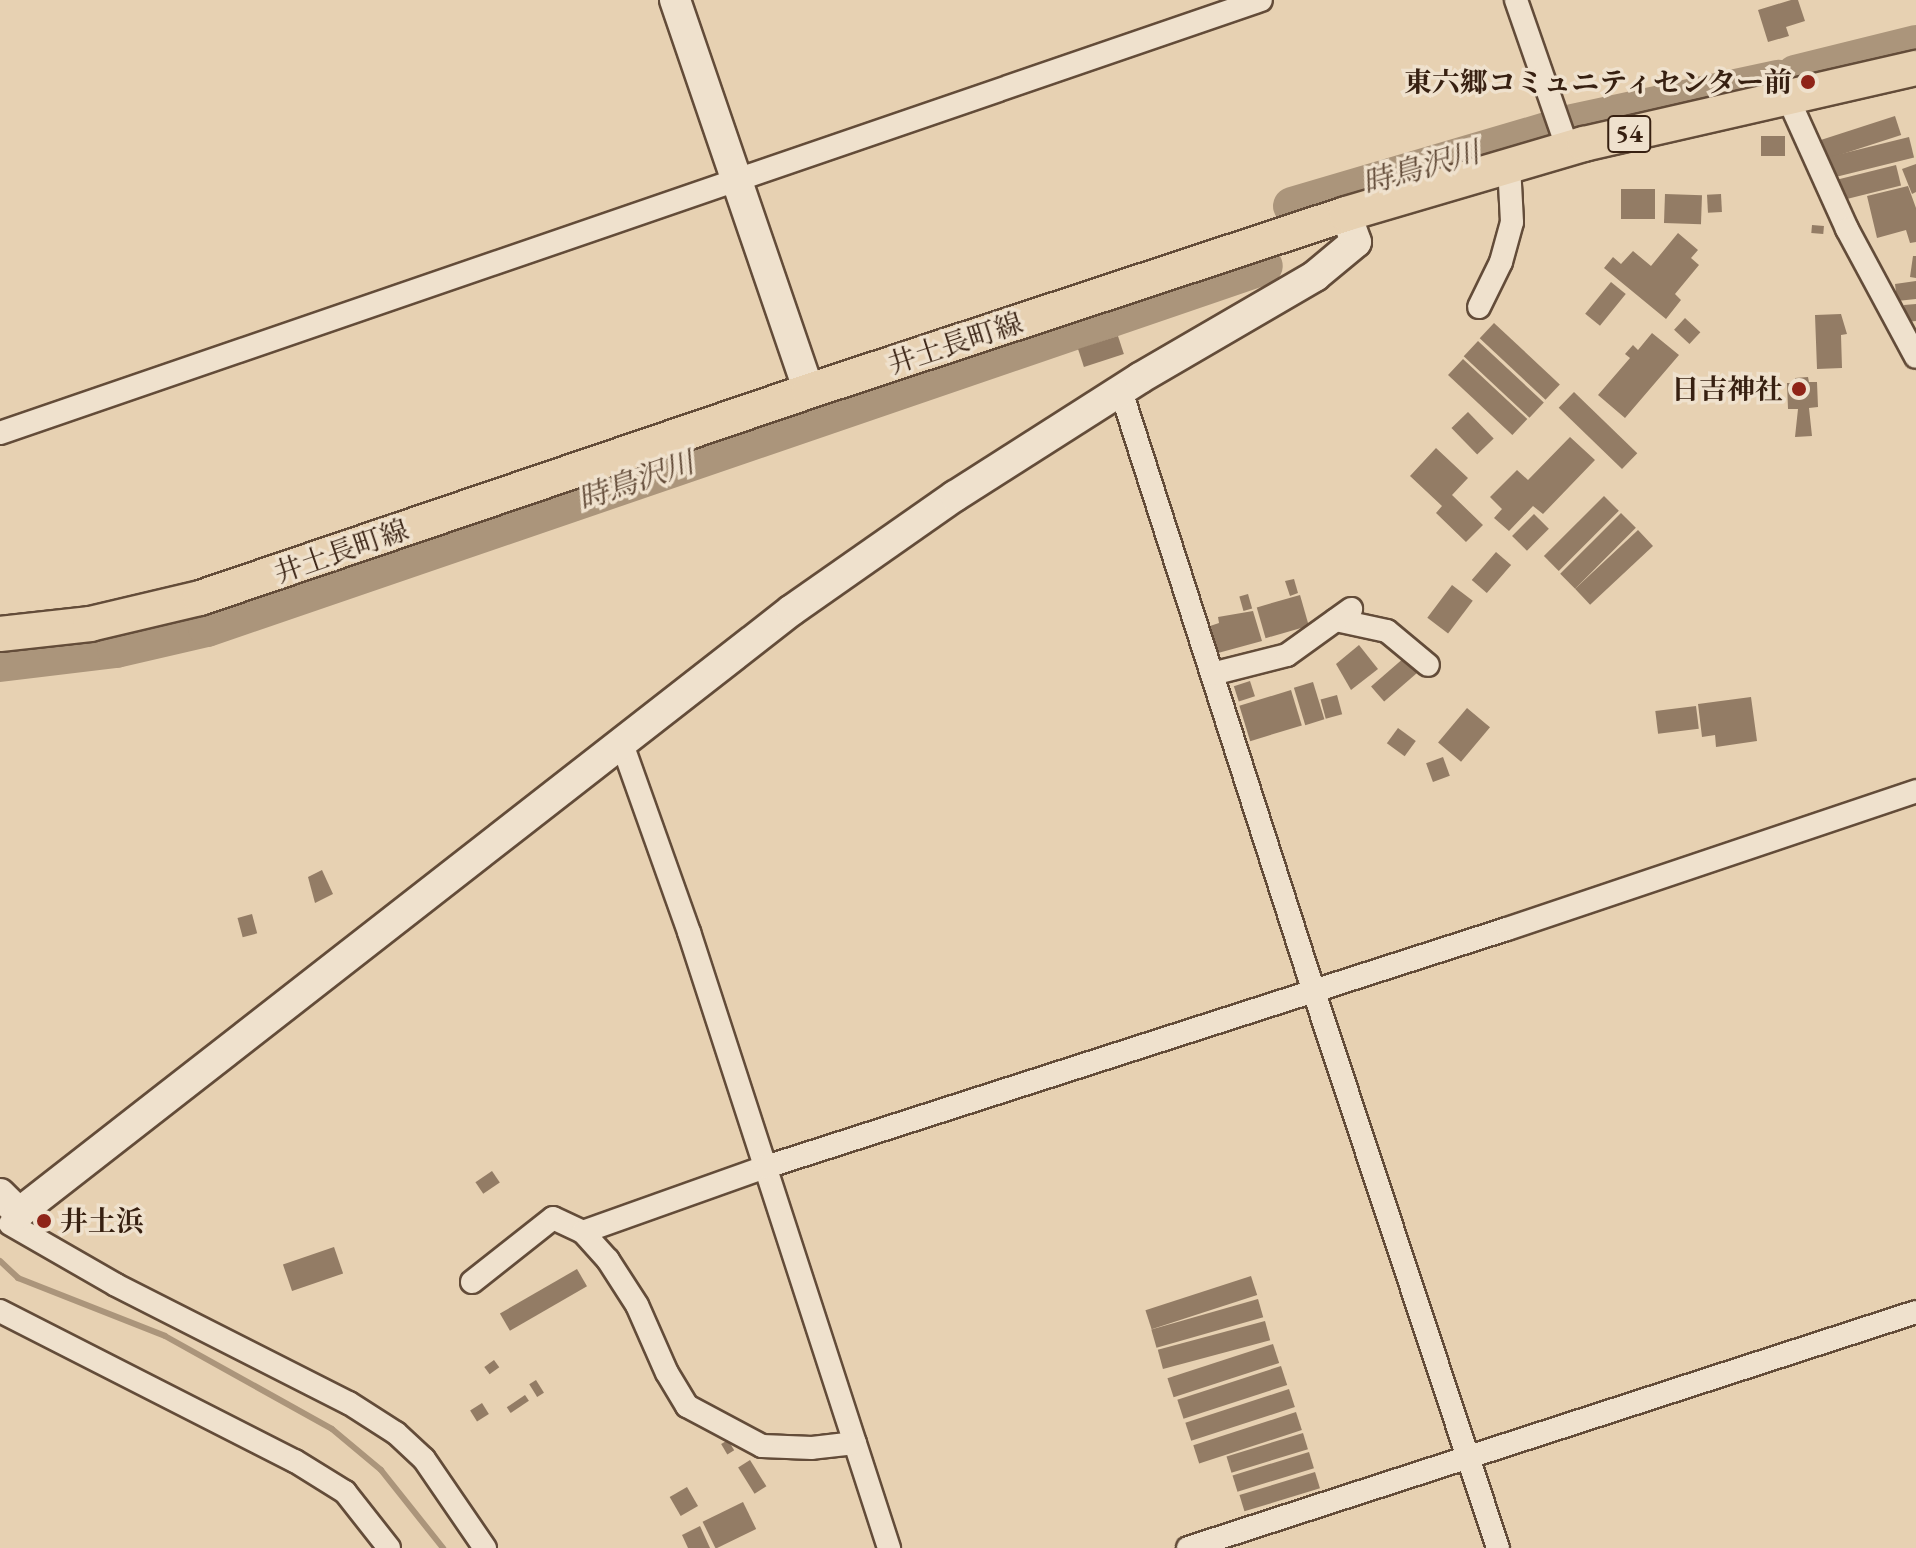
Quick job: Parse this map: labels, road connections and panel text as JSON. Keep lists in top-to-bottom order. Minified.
{"streets":{"main road":["54","井土長町線"]},"water":["時鳥沢川"],"places":["東六郷コミュニティセンター前","日吉神社","井土浜"]}
